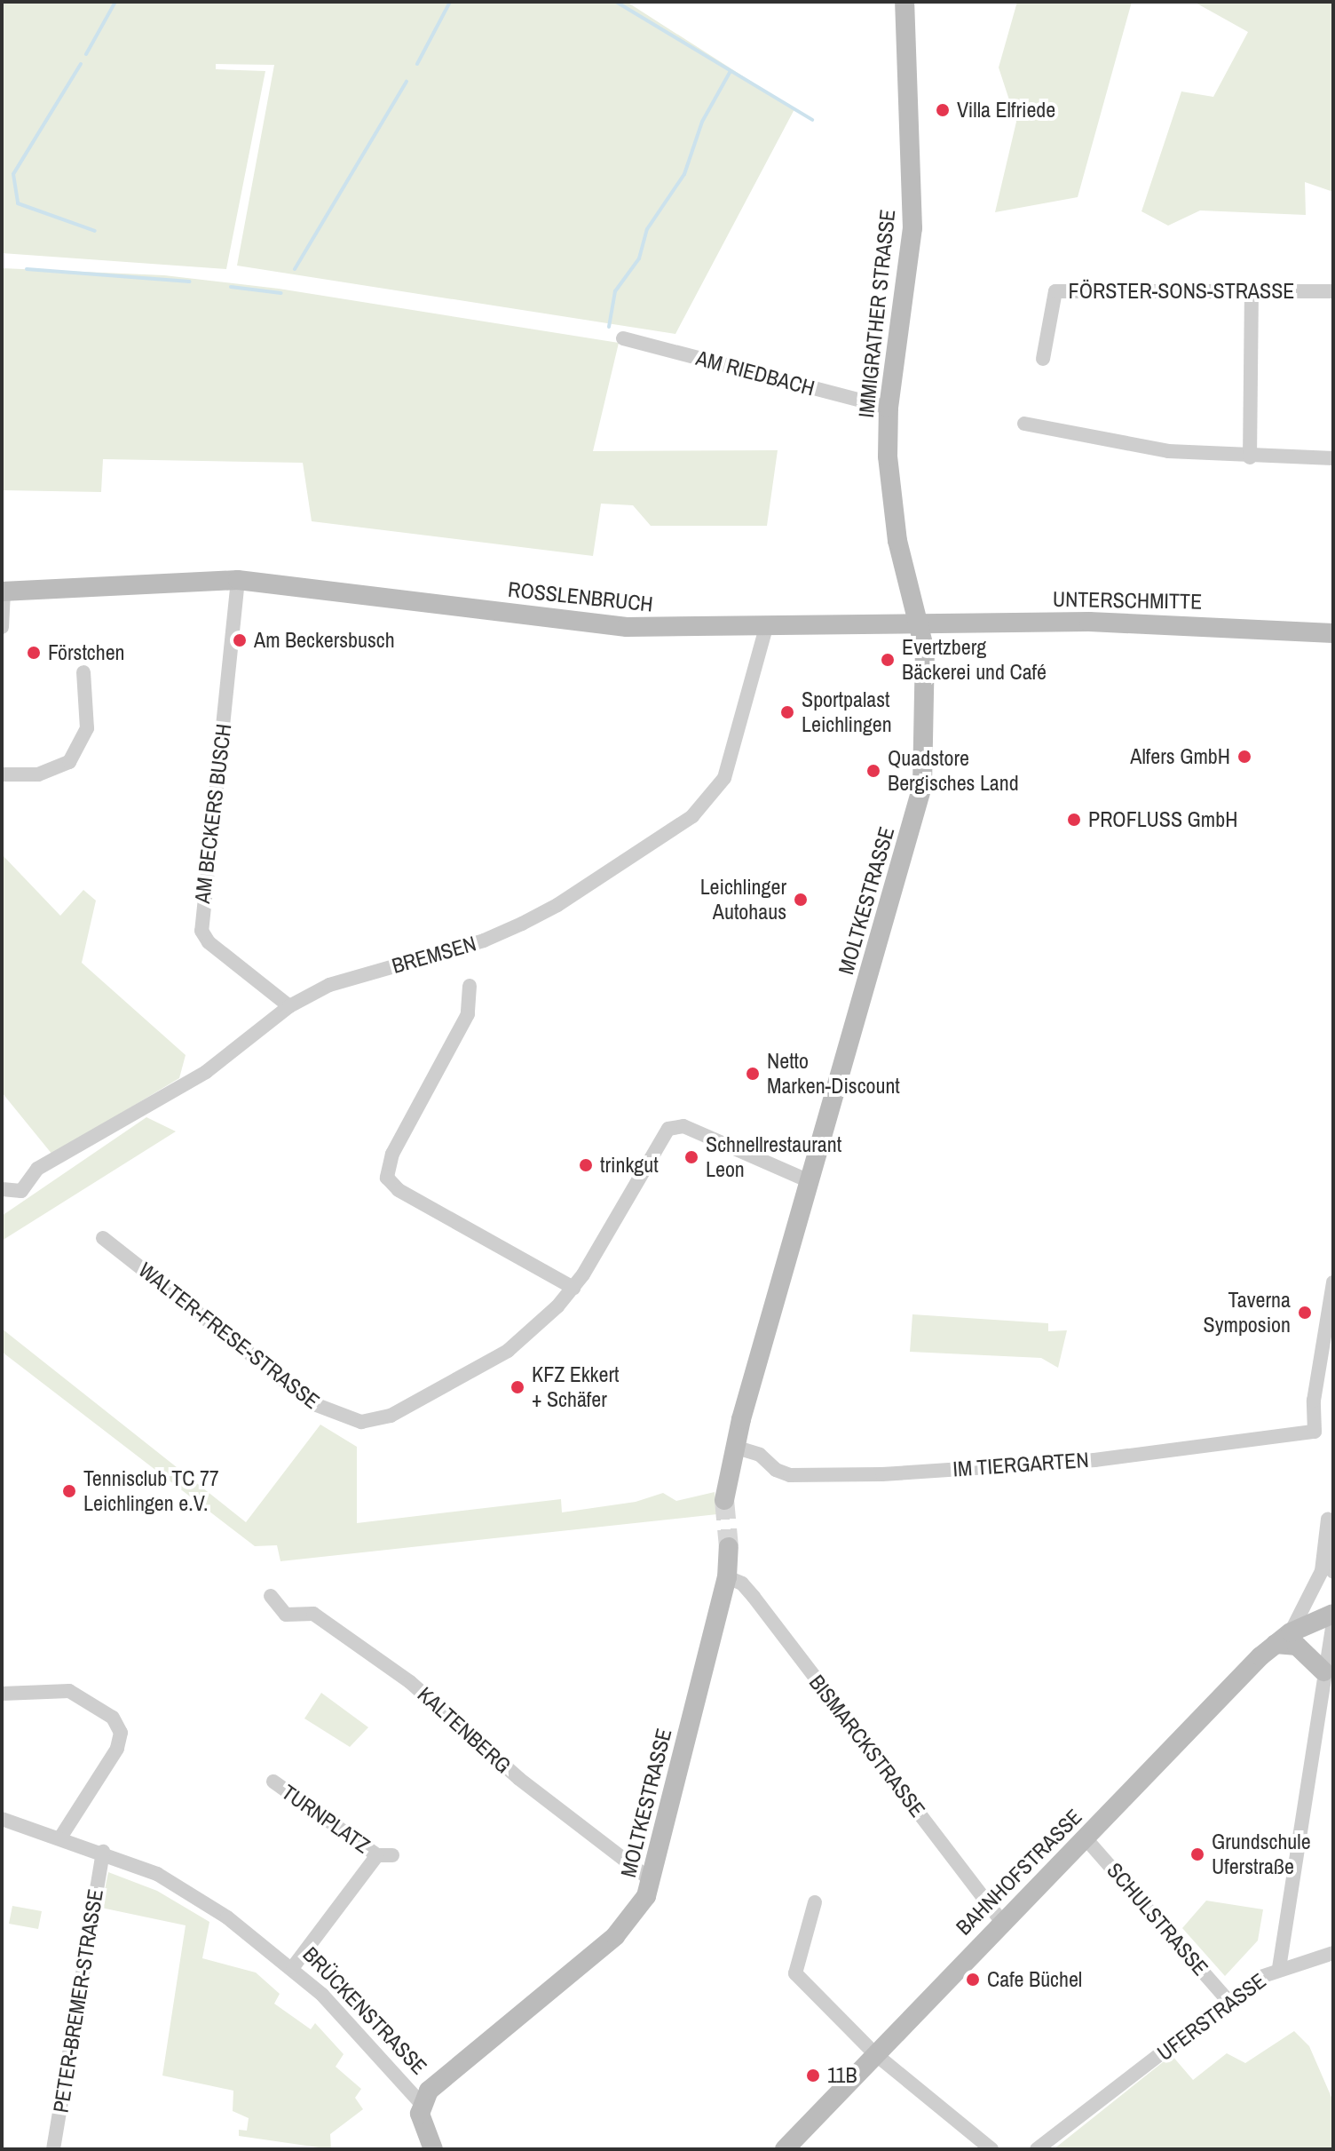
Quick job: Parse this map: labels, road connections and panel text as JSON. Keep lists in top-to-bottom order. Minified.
{"streets":{"street":["FÖRSTER-SONS-STRASSE","IMMIGRATHER STRASSE","AM RIEDBACH","ROSSLENBRUCH","UNTERSCHMITTE","AM BECKERS BUSCH","MOLTKESTRASSE","BREMSEN","WALTER-FRESE-STRASSE","IM TIERGARTEN","KALTENBERG","BISMARCKSTRASSE","TURNPLATZ","BAHNHOFSTRASSE","SCHULSTRASSE","PETER-BREMER-STRASSE","BRÜCKENSTRASSE","UFERSTRASSE"]},"crossings":[["IMMIGRATHER STRASSE","AM RIEDBACH"],["IMMIGRATHER STRASSE","ROSSLENBRUCH"],["IMMIGRATHER STRASSE","UNTERSCHMITTE"],["IMMIGRATHER STRASSE","MOLTKESTRASSE"],["ROSSLENBRUCH","UNTERSCHMITTE"],["ROSSLENBRUCH","AM BECKERS BUSCH"],["ROSSLENBRUCH","MOLTKESTRASSE"],["ROSSLENBRUCH","BREMSEN"],["UNTERSCHMITTE","MOLTKESTRASSE"],["AM BECKERS BUSCH","BREMSEN"],["MOLTKESTRASSE","WALTER-FRESE-STRASSE"],["MOLTKESTRASSE","IM TIERGARTEN"],["MOLTKESTRASSE","KALTENBERG"],["MOLTKESTRASSE","BISMARCKSTRASSE"],["MOLTKESTRASSE","BRÜCKENSTRASSE"],["BISMARCKSTRASSE","BAHNHOFSTRASSE"],["TURNPLATZ","BRÜCKENSTRASSE"],["BAHNHOFSTRASSE","SCHULSTRASSE"],["SCHULSTRASSE","UFERSTRASSE"],["PETER-BREMER-STRASSE","BRÜCKENSTRASSE"]],"places":["Villa Elfriede","Am Beckersbusch","Förstchen","Evertzberg Bäckerei und Café","Sportpalast Leichlingen","Alfers GmbH","Quadstore Bergisches Land","PROFLUSS GmbH","Leichlinger Autohaus","Netto Marken-Discount","Schnellrestaurant Leon","trinkgut","Taverna Symposion","KFZ Ekkert + Schäfer","Tennisclub TC 77 Leichlingen e.V.","Grundschule Uferstraße","Cafe Büchel","11B"]}
